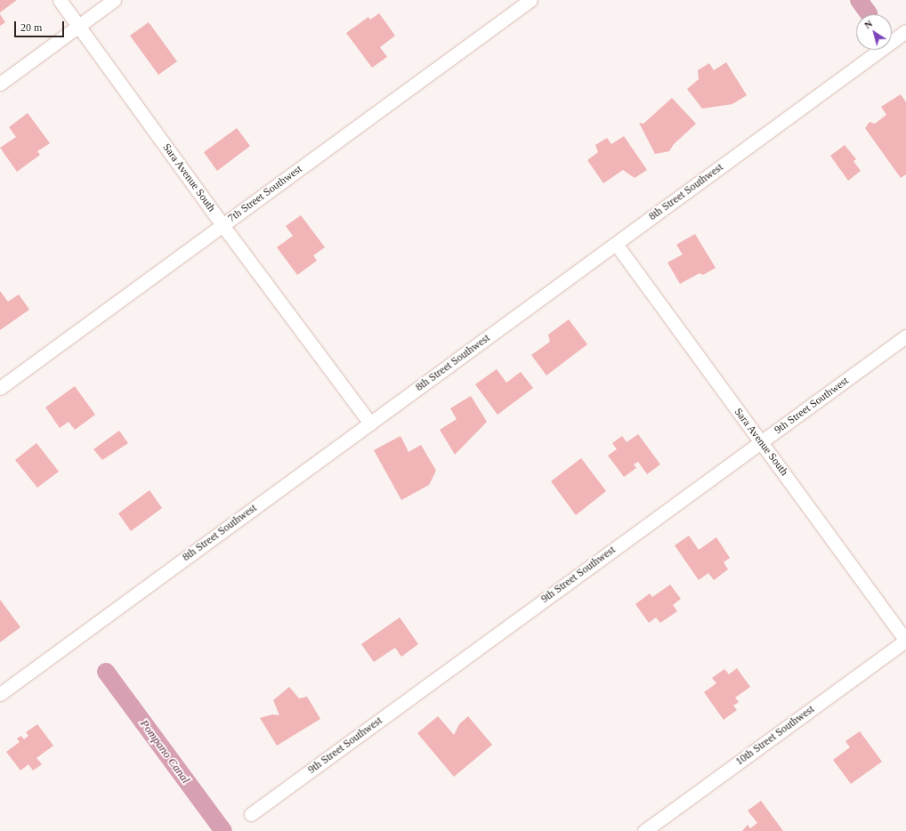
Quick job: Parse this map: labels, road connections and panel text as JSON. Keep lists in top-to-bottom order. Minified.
{"streets":{"street":["Sara Avenue South","8th Street Southwest","7th Street Southwest","9th Street Southwest","10th Street Southwest"]},"crossings":[["Sara Avenue South","8th Street Southwest"],["Sara Avenue South","7th Street Southwest"],["Sara Avenue South","9th Street Southwest"],["Sara Avenue South","10th Street Southwest"]],"water":["Pompano Canal"],"scale_bar":"20 m","north":"top left"}
